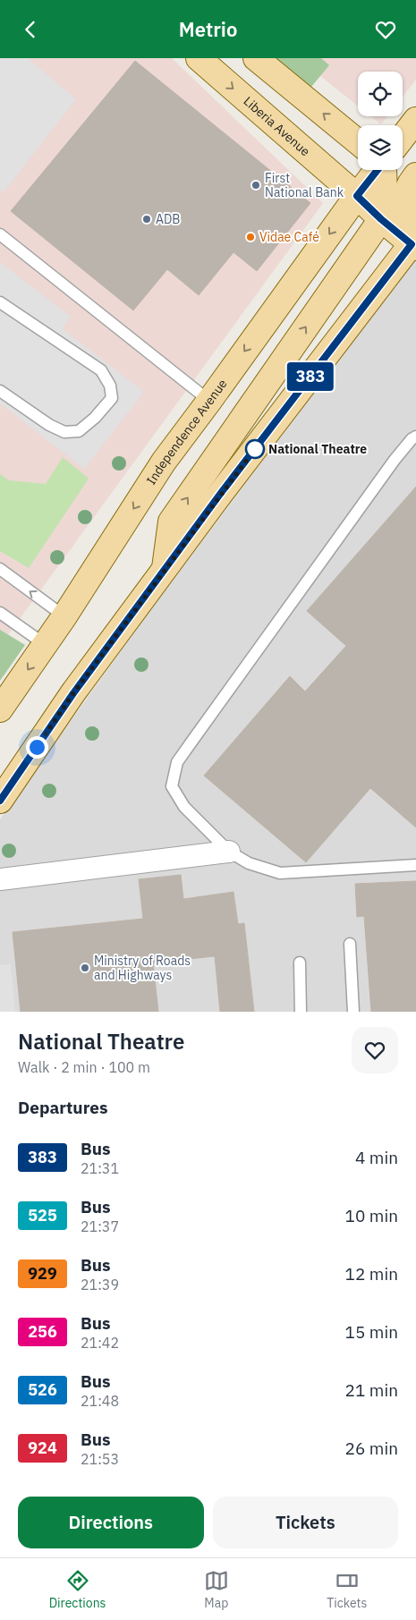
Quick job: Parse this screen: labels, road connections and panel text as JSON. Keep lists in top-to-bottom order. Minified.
{"streets":{"main road":["Liberia Avenue","Independence Avenue"]},"crossings":[["Liberia Avenue","Independence Avenue"]],"places":["First National Bank","ADB","Vidae Café","National Theatre","Ministry of Roads and Highways"],"lines":["bus line 383"],"page":{"header":"Metrio","on_map":"383","heading":[["National Theatre","Walk · 2 min · 100 m"],"Departures"],"list":[{"mark":"383","name":"Bus","note":"21:31","value":"4 min"},{"mark":"525","name":"Bus","note":"21:37","value":"10 min"},{"mark":"929","name":"Bus","note":"21:39","value":"12 min"},{"mark":"256","name":"Bus","note":"21:42","value":"15 min"},{"mark":"526","name":"Bus","note":"21:48","value":"21 min"},{"mark":"924","name":"Bus","note":"21:53","value":"26 min"}],"buttons":["Directions","Tickets"],"tabs":["Directions","Map","Tickets"]}}
